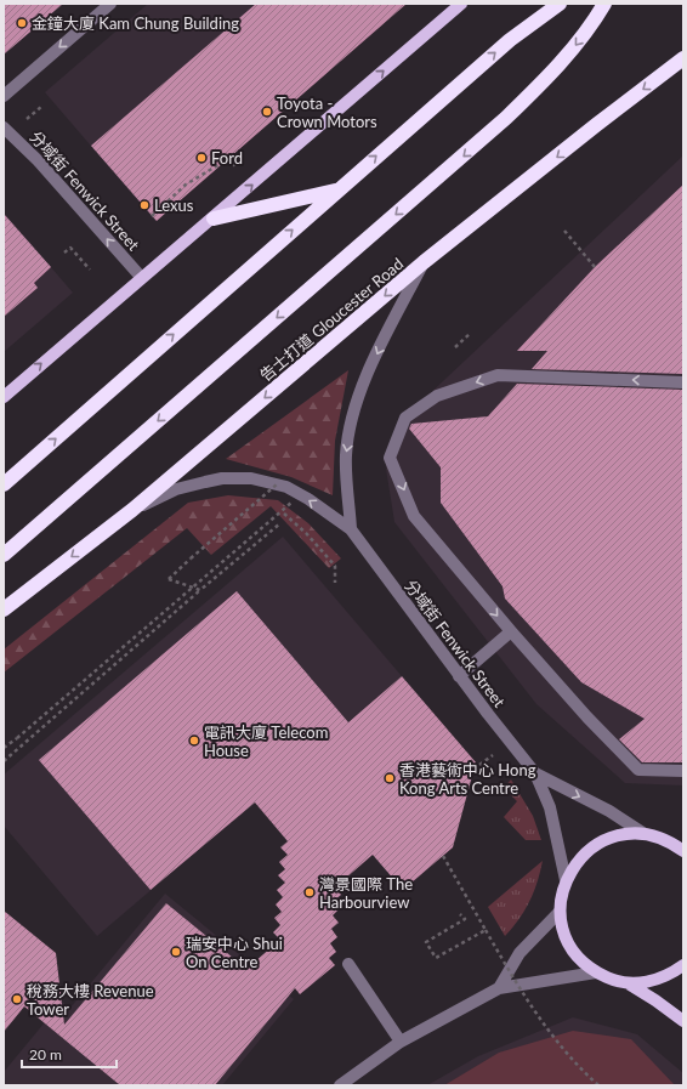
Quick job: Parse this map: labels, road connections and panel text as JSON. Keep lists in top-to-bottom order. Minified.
{"streets":{"highway":["告士打道 Gloucester Road"],"street":["分域街 Fenwick Street"]},"crossings":[["分域街 Fenwick Street","告士打道 Gloucester Road"]],"places":["金鐘大廈 Kam Chung Building","Toyota - Crown Motors","Ford","Lexus","電訊大廈 Telecom House","香港藝術中心 Hong Kong Arts Centre","灣景國際 The Harbourview","瑞安中心 Shui On Centre","稅務大樓 Revenue Tower"],"scale_bar":"20 m"}
